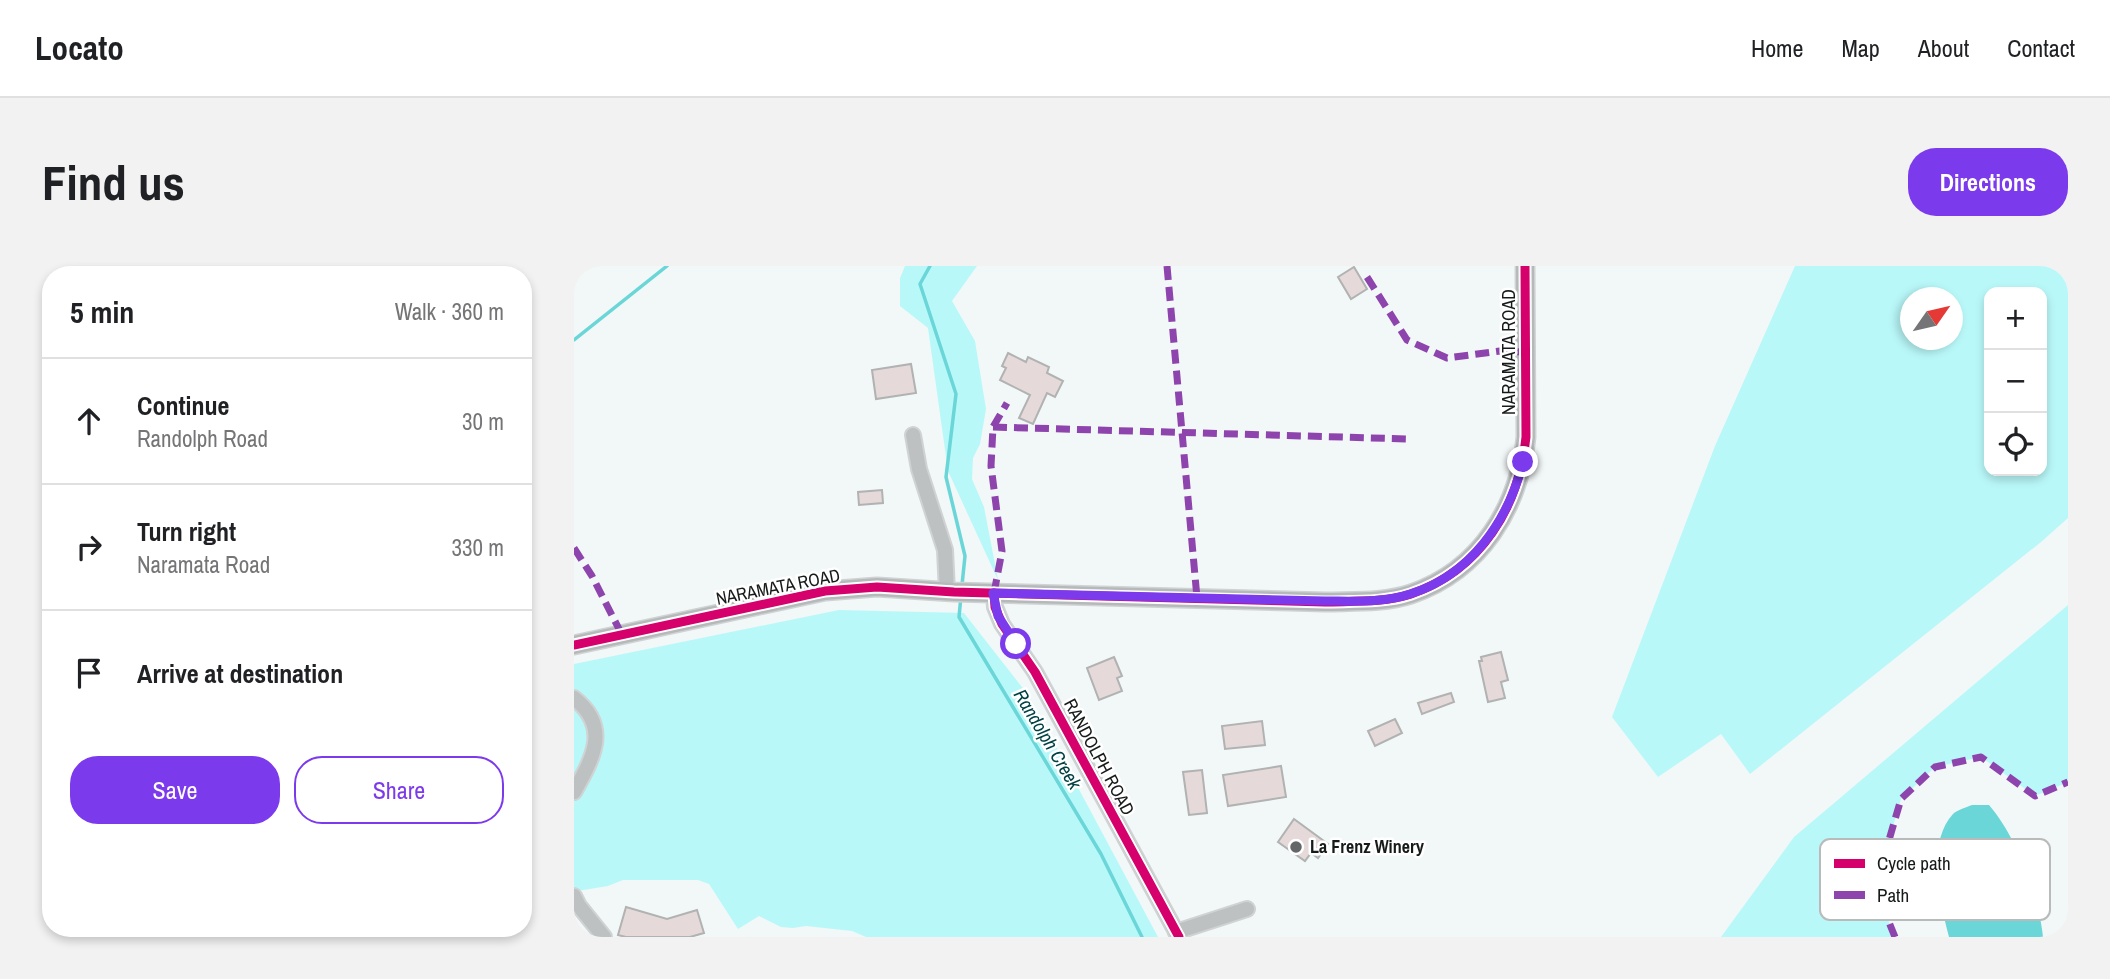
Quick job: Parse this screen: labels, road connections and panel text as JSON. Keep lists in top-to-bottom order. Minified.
{"streets":{"main road":["NARAMATA ROAD"],"street":["RANDOLPH ROAD"]},"crossings":[["NARAMATA ROAD","RANDOLPH ROAD"]],"water":["Randolph Creek"],"places":["La Frenz Winery"],"legend":["Cycle path","Path"],"north":"top right","page":{"header":"Locato","nav":["Home","Map","About","Contact"],"buttons":["Directions",["Save","Share"]],"title":"Find us","heading":["5 min","Walk · 360 m"],"map_buttons":["+","−"],"list":[["Continue","Randolph Road","30 m"],["Turn right","Naramata Road","330 m"],"Arrive at destination"]}}
